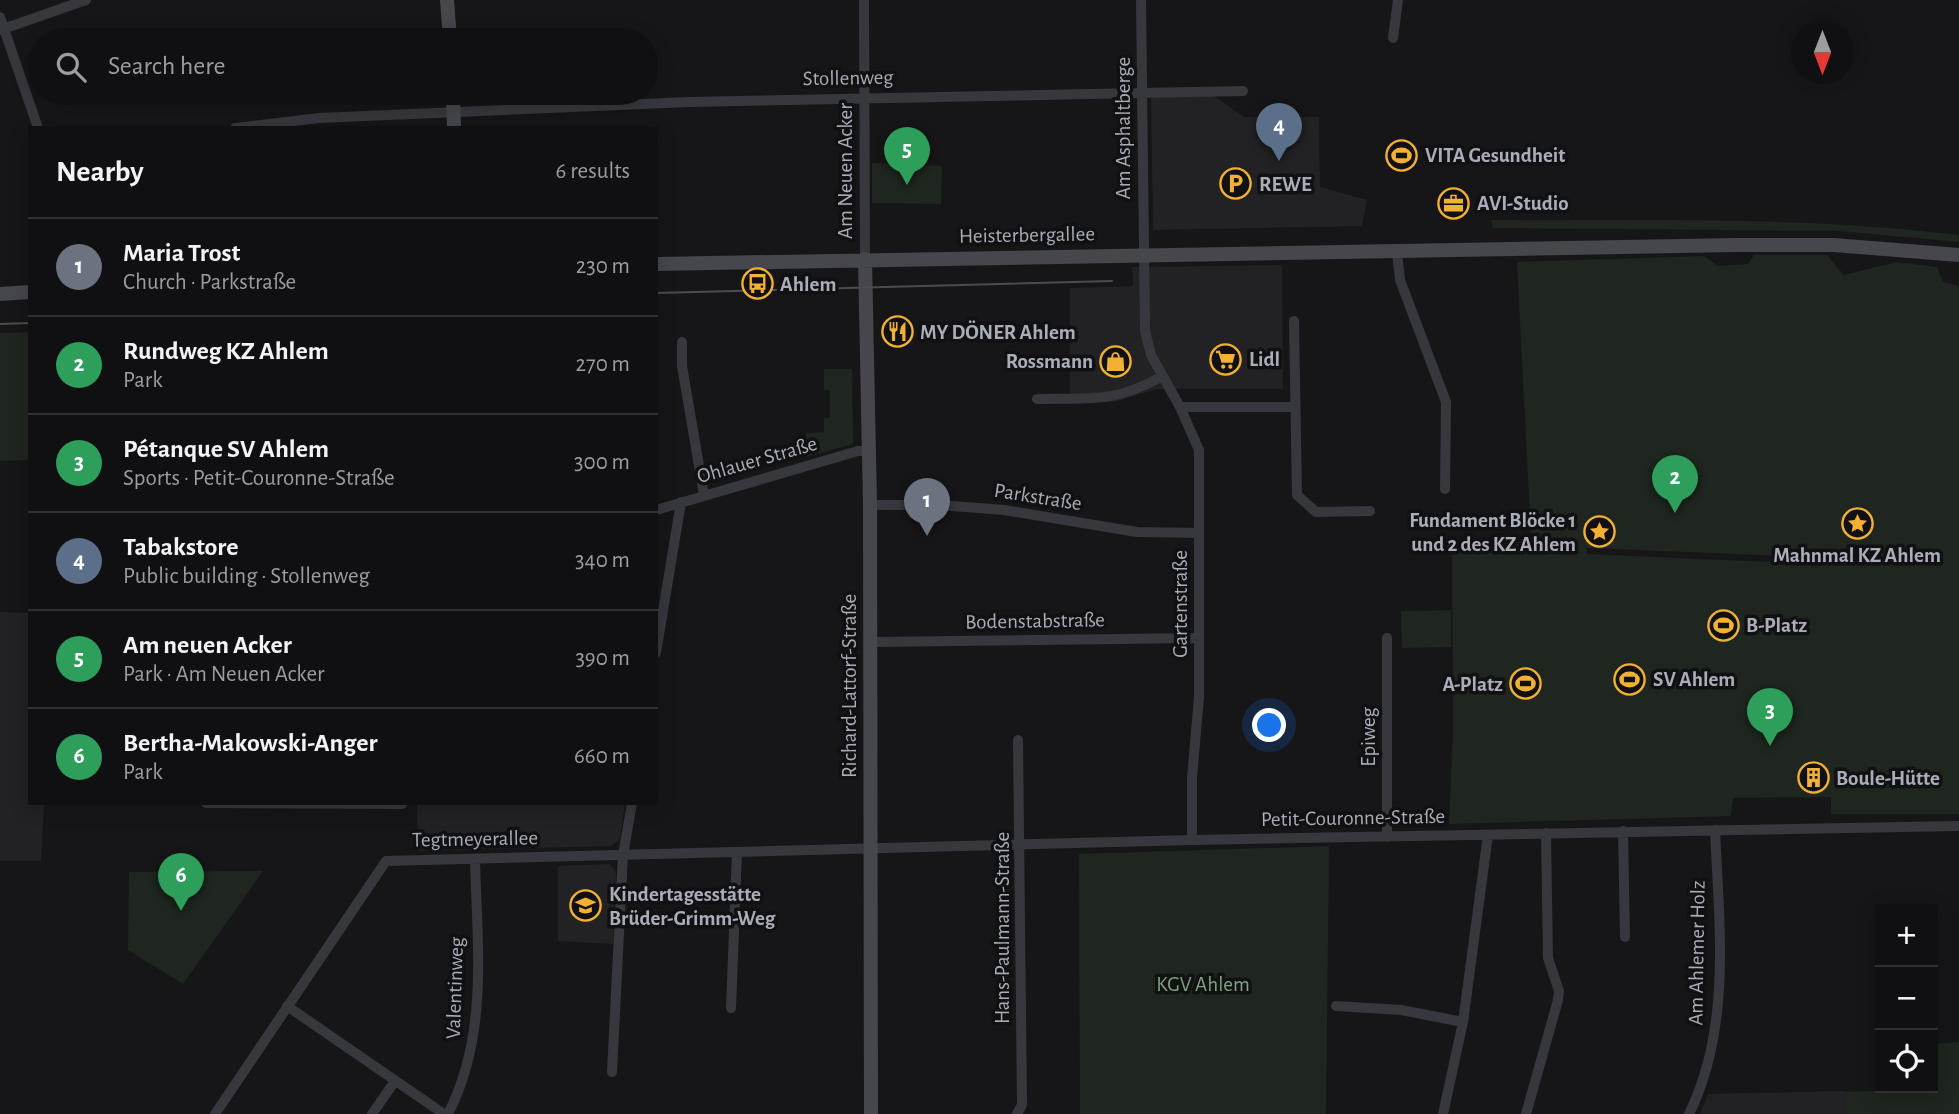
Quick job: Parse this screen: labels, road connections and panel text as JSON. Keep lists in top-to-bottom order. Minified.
{"streets":{"main road":["Heisterbergallee","Richard-Lattorf-Straße"],"street":["Stollenweg","Am Asphaltberge","Am Neuen Acker","Ohlauer Straße","Parkstraße","Gartenstraße","Bodenstabstraße","Epiweg","Petit-Couronne-Straße","Tegtmeyerallee","Hans-Paulmann-Straße","Am Ahlemer Holz","Valentinweg"]},"crossings":[["Stollenweg","Am Asphaltberge"],["Stollenweg","Am Neuen Acker"],["Am Asphaltberge","Heisterbergallee"],["Am Asphaltberge","Gartenstraße"],["Am Neuen Acker","Heisterbergallee"],["Am Neuen Acker","Richard-Lattorf-Straße"],["Heisterbergallee","Gartenstraße"],["Heisterbergallee","Richard-Lattorf-Straße"],["Ohlauer Straße","Richard-Lattorf-Straße"],["Parkstraße","Gartenstraße"],["Parkstraße","Richard-Lattorf-Straße"],["Gartenstraße","Bodenstabstraße"],["Gartenstraße","Petit-Couronne-Straße"],["Bodenstabstraße","Richard-Lattorf-Straße"],["Richard-Lattorf-Straße","Petit-Couronne-Straße"],["Richard-Lattorf-Straße","Tegtmeyerallee"],["Epiweg","Petit-Couronne-Straße"],["Petit-Couronne-Straße","Tegtmeyerallee"],["Petit-Couronne-Straße","Hans-Paulmann-Straße"],["Petit-Couronne-Straße","Am Ahlemer Holz"],["Tegtmeyerallee","Valentinweg"]],"parks":["KGV Ahlem"],"places":{"sports":["VITA Gesundheit","B-Platz","SV Ahlem","A-Platz"],"parking":["REWE"],"office":["AVI-Studio"],"bus stop":["Ahlem"],"restaurant":["MY DÖNER Ahlem"],"supermarket":["Lidl"],"shop":["Rossmann"],"place":["Mahnmal KZ Ahlem","Fundament Blöcke 1 und 2 des KZ Ahlem"],"building":["Boule-Hütte"],"school or university":["Kindertagesstätte Brüder-Grimm-Weg"]},"north":"bottom","page":{"search":"Search here","pins":["4","5","2","1","3","6"],"heading":["Nearby","6 results"],"list":[{"mark":"1","name":"Maria Trost","note":"Church · Parkstraße","value":"230 m"},{"mark":"2","name":"Rundweg KZ Ahlem","note":"Park","value":"270 m"},{"mark":"3","name":"Pétanque SV Ahlem","note":"Sports · Petit-Couronne-Straße","value":"300 m"},{"mark":"4","name":"Tabakstore","note":"Public building · Stollenweg","value":"340 m"},{"mark":"5","name":"Am neuen Acker","note":"Park · Am Neuen Acker","value":"390 m"},{"mark":"6","name":"Bertha-Makowski-Anger","note":"Park","value":"660 m"}],"map_buttons":["+","−"]}}
